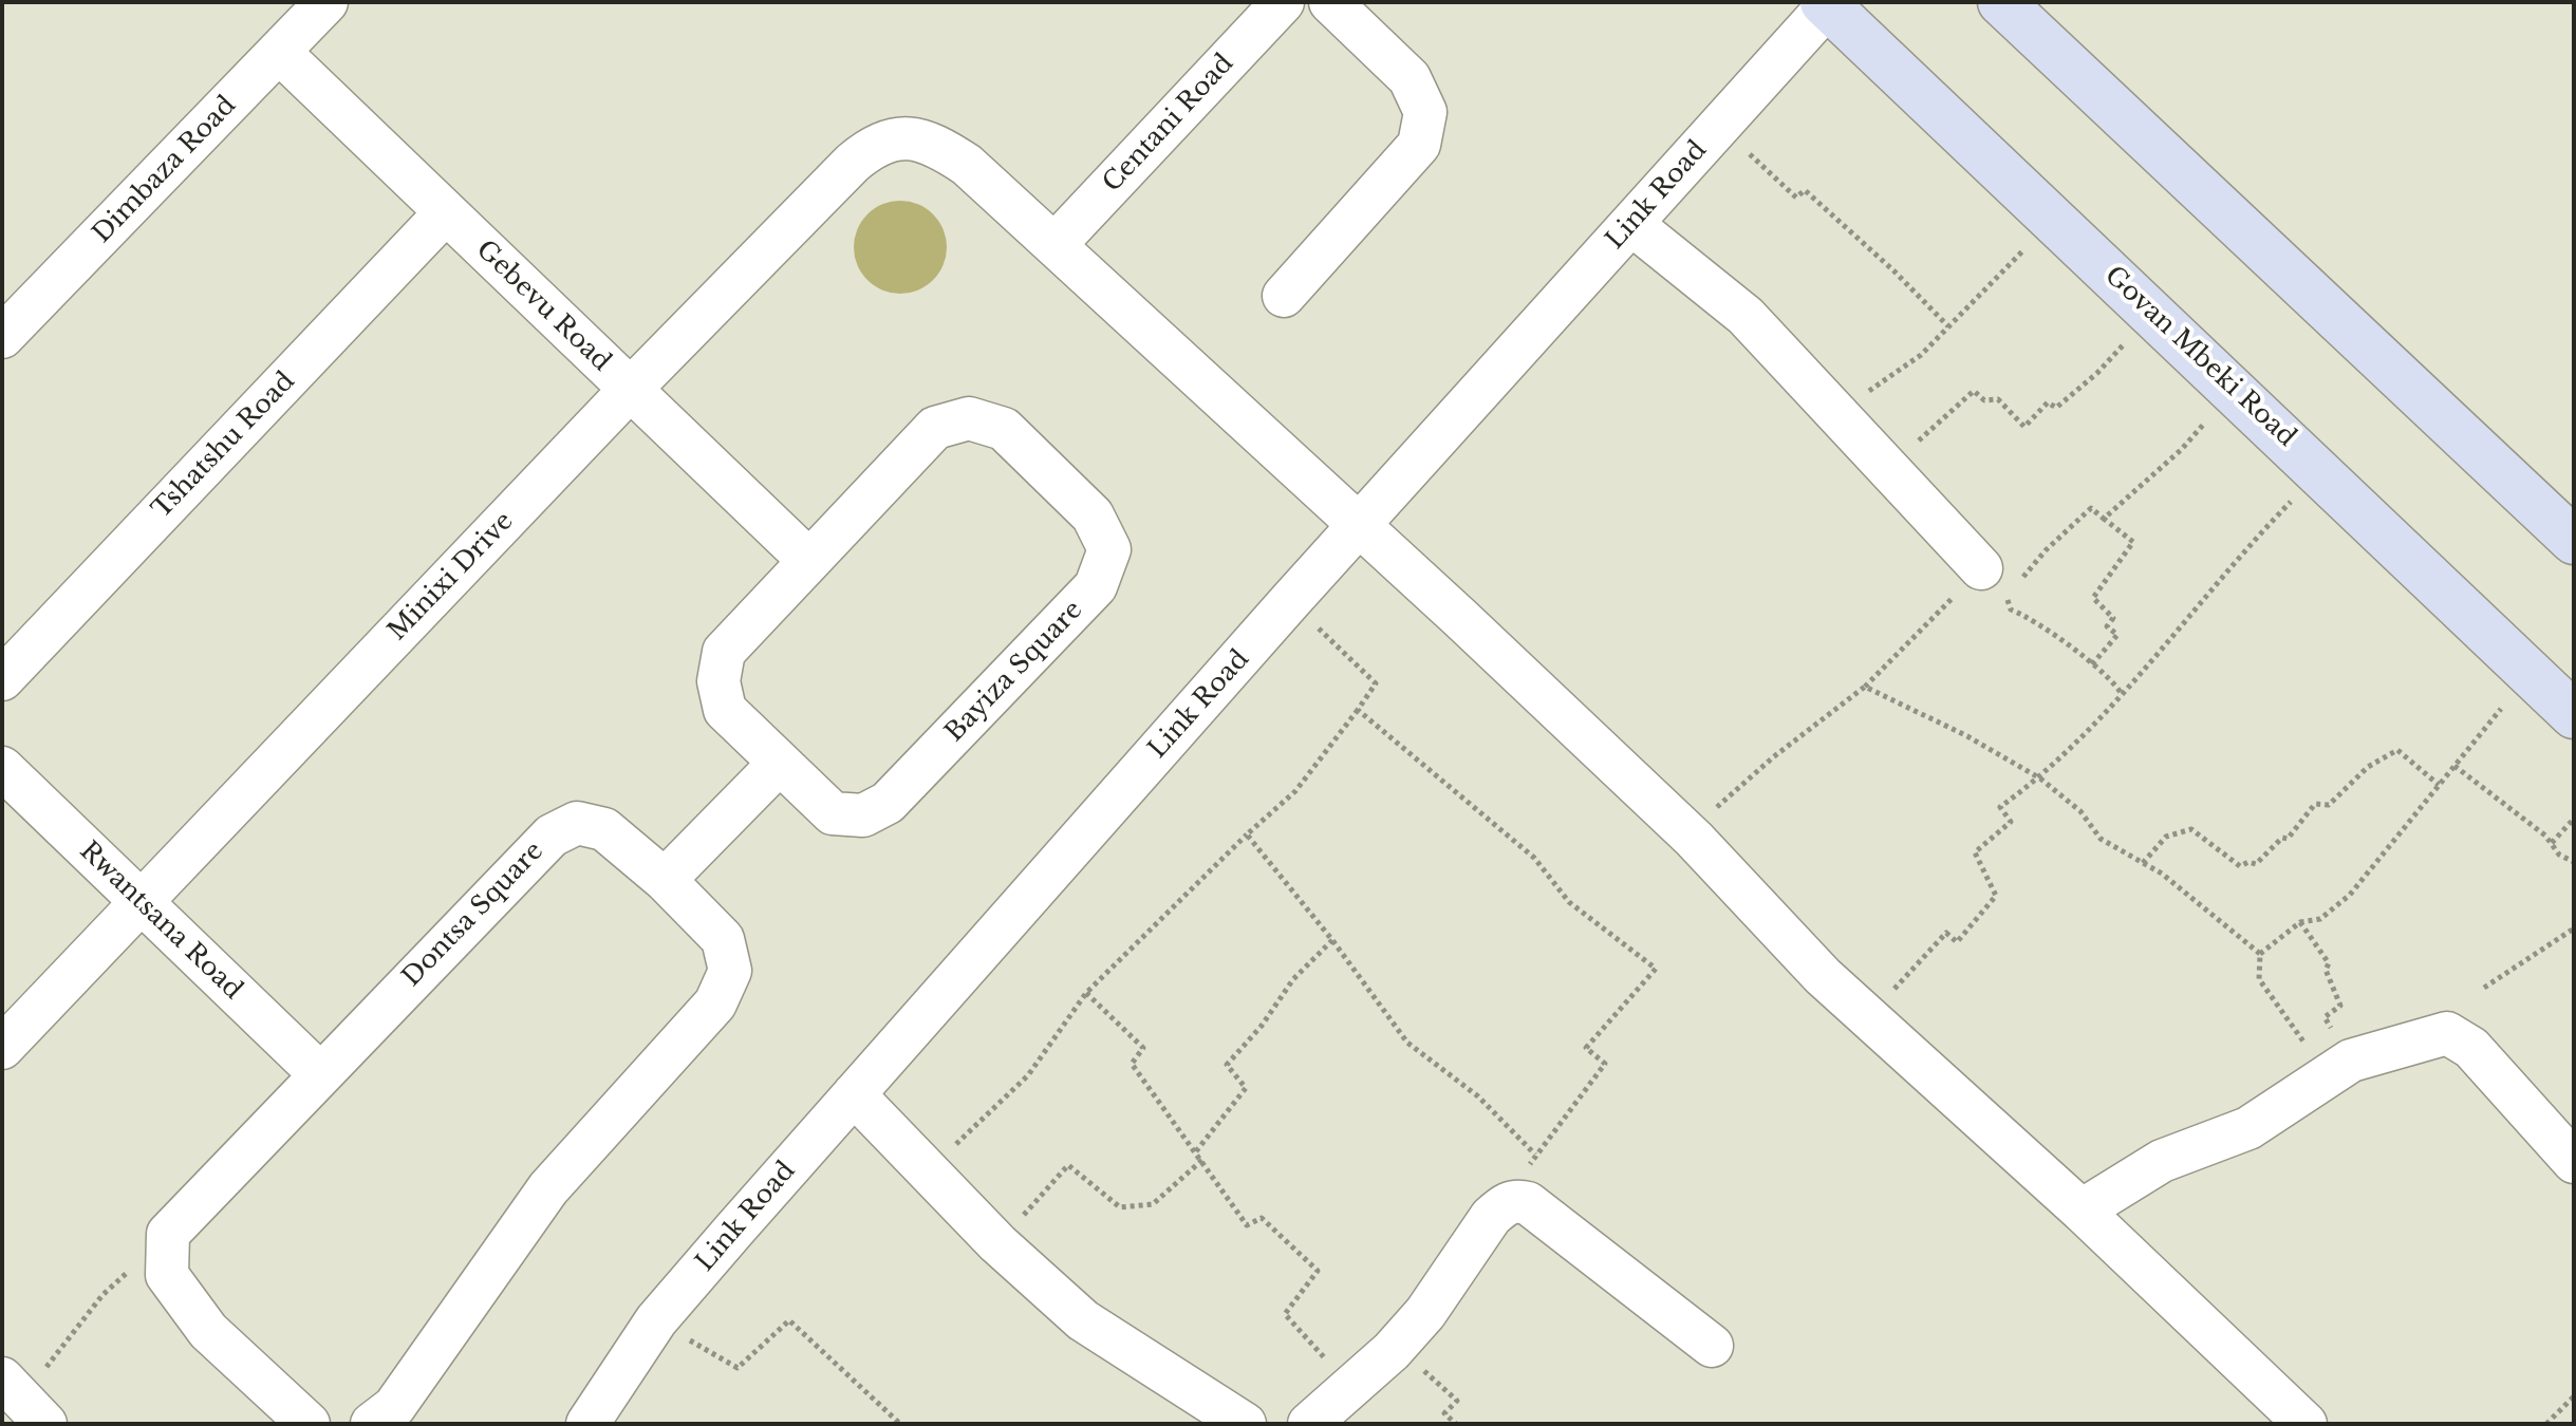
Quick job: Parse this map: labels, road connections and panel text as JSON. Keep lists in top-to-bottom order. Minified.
{"streets":{"main road":["Govan Mbeki Road"],"street":["Centani Road","Dimbaza Road","Link Road","Gebevu Road","Tshatshu Road","Minixi Drive","Bayiza Square","Dontsa Square","Rwantsana Road"]},"crossings":[["Centani Road","Minixi Drive"],["Dimbaza Road","Gebevu Road"],["Link Road","Govan Mbeki Road"],["Gebevu Road","Tshatshu Road"],["Gebevu Road","Minixi Drive"],["Gebevu Road","Bayiza Square"],["Minixi Drive","Rwantsana Road"],["Dontsa Square","Rwantsana Road"]]}
